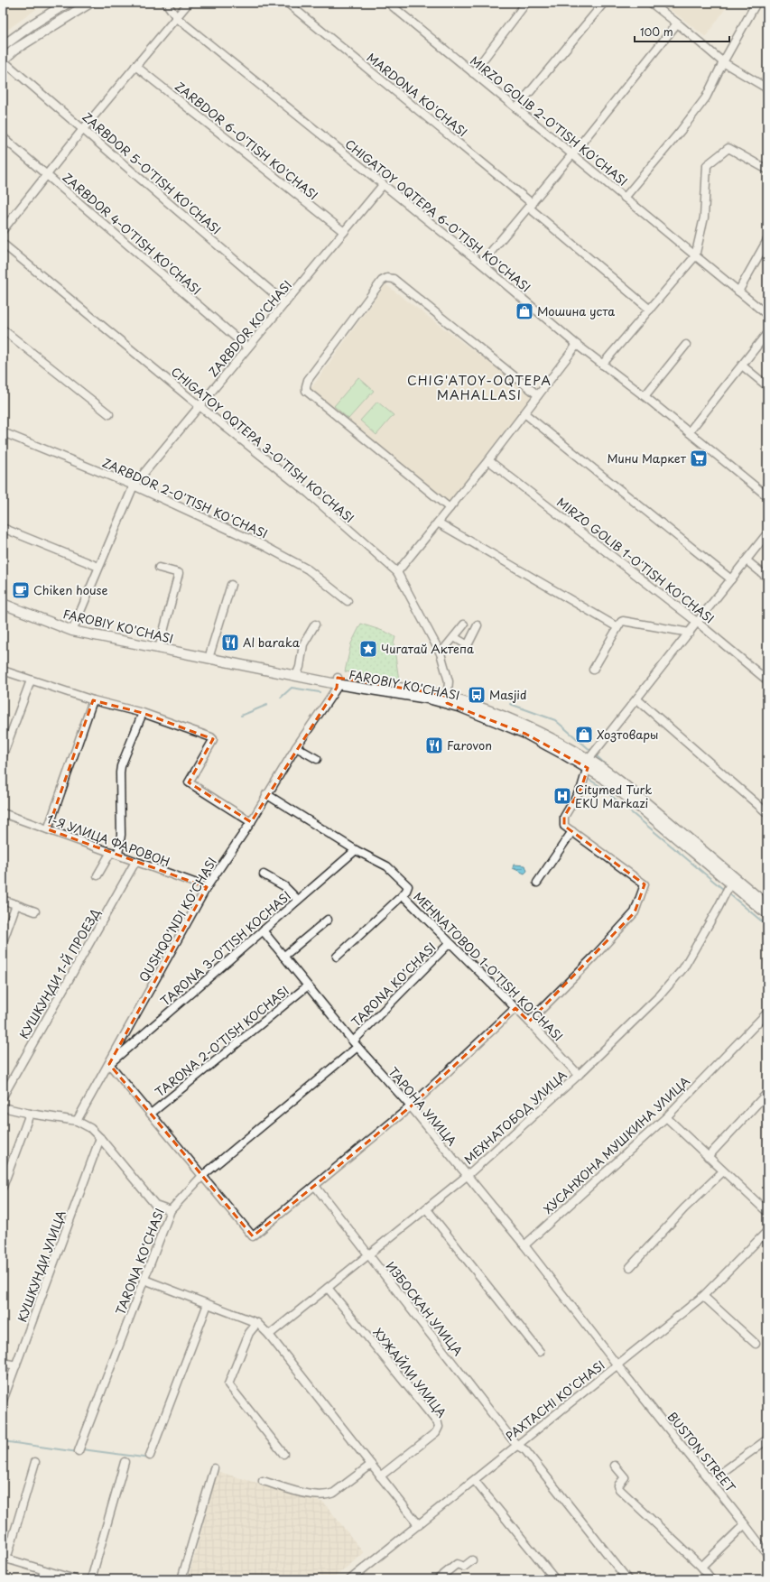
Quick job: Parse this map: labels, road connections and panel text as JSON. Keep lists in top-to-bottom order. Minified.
{"streets":{"main road":["FAROBIY KO'CHASI"],"street":["MARDONA KO'CHASI","MIRZO GOLIB 2-O'TISH KO'CHASI","ZARBDOR 6-O'TISH KO'CHASI","ZARBDOR 5-O'TISH KO'CHASI","CHIGATOY OQTEPA 6-O'TISH KO'CHASI","ZARBDOR 4-O'TISH KO'CHASI","ZARBDOR KO'CHASI","CHIGATOY OQTEPA 3-O'TISH KO'CHASI","ZARBDOR 2-O'TISH KO'CHASI","MIRZO GOLIB 1-O'TISH KO'CHASI","1-Я УЛИЦА ФАРОВОН","QUSHQO'NDI KO'CHASI","TARONA 3-O'TISH KOCHASI","MEHNATOBOD 1-O'TISH KO'CHASI","КУШКУНДИ 1-Й ПРОЕЗД","TARONA KO'CHASI","TARONA 2-O'TISH KOCHASI","ТАРОНА УЛИЦА","МЕХНАТОБОД УЛИЦА","ХУСАНХОНА МУШКИНА УЛИЦА","КУШКУНДИ УЛИЦА","ИЗБОСКАН УЛИЦА","ХУЖАЙЛИ УЛИЦА","PAXTACHI KO'CHASI","BUSTON STREET"]},"crossings":[["ZARBDOR 6-O'TISH KO'CHASI","ZARBDOR KO'CHASI"],["ZARBDOR 5-O'TISH KO'CHASI","ZARBDOR KO'CHASI"],["CHIGATOY OQTEPA 6-O'TISH KO'CHASI","ZARBDOR KO'CHASI"],["ZARBDOR 4-O'TISH KO'CHASI","ZARBDOR KO'CHASI"],["ZARBDOR KO'CHASI","CHIGATOY OQTEPA 3-O'TISH KO'CHASI"],["ZARBDOR KO'CHASI","ZARBDOR 2-O'TISH KO'CHASI"],["ZARBDOR KO'CHASI","FAROBIY KO'CHASI"],["CHIGATOY OQTEPA 3-O'TISH KO'CHASI","FAROBIY KO'CHASI"],["FAROBIY KO'CHASI","QUSHQO'NDI KO'CHASI"],["FAROBIY KO'CHASI","МЕХНАТОБОД УЛИЦА"],["1-Я УЛИЦА ФАРОВОН","QUSHQO'NDI KO'CHASI"],["1-Я УЛИЦА ФАРОВОН","КУШКУНДИ 1-Й ПРОЕЗД"],["QUSHQO'NDI KO'CHASI","TARONA 3-O'TISH KOCHASI"],["QUSHQO'NDI KO'CHASI","MEHNATOBOD 1-O'TISH KO'CHASI"],["TARONA 3-O'TISH KOCHASI","MEHNATOBOD 1-O'TISH KO'CHASI"],["TARONA 3-O'TISH KOCHASI","ТАРОНА УЛИЦА"],["MEHNATOBOD 1-O'TISH KO'CHASI","TARONA KO'CHASI"],["MEHNATOBOD 1-O'TISH KO'CHASI","МЕХНАТОБОД УЛИЦА"],["TARONA KO'CHASI","ТАРОНА УЛИЦА"],["TARONA 2-O'TISH KOCHASI","ТАРОНА УЛИЦА"],["ТАРОНА УЛИЦА","МЕХНАТОБОД УЛИЦА"],["ТАРОНА УЛИЦА","ХУСАНХОНА МУШКИНА УЛИЦА"],["ТАРОНА УЛИЦА","PAXTACHI KO'CHASI"],["ТАРОНА УЛИЦА","BUSTON STREET"],["МЕХНАТОБОД УЛИЦА","ИЗБОСКАН УЛИЦА"],["МЕХНАТОБОД УЛИЦА","ХУЖАЙЛИ УЛИЦА"],["ИЗБОСКАН УЛИЦА","PAXTACHI KO'CHASI"],["PAXTACHI KO'CHASI","BUSTON STREET"]],"districts":["CHIG'ATOY-OQTEPA MAHALLASI"],"places":{"shop":["Мошина уста","Хозтовары"],"supermarket":["Мини Маркет"],"cafe":["Chiken house"],"restaurant":["Al baraka","Farovon"],"place":["Чигатай Актепа"],"bus stop":["Masjid"],"hospital":["Citymed Turk EKU Markazi"]},"scale_bar":"100 m"}
